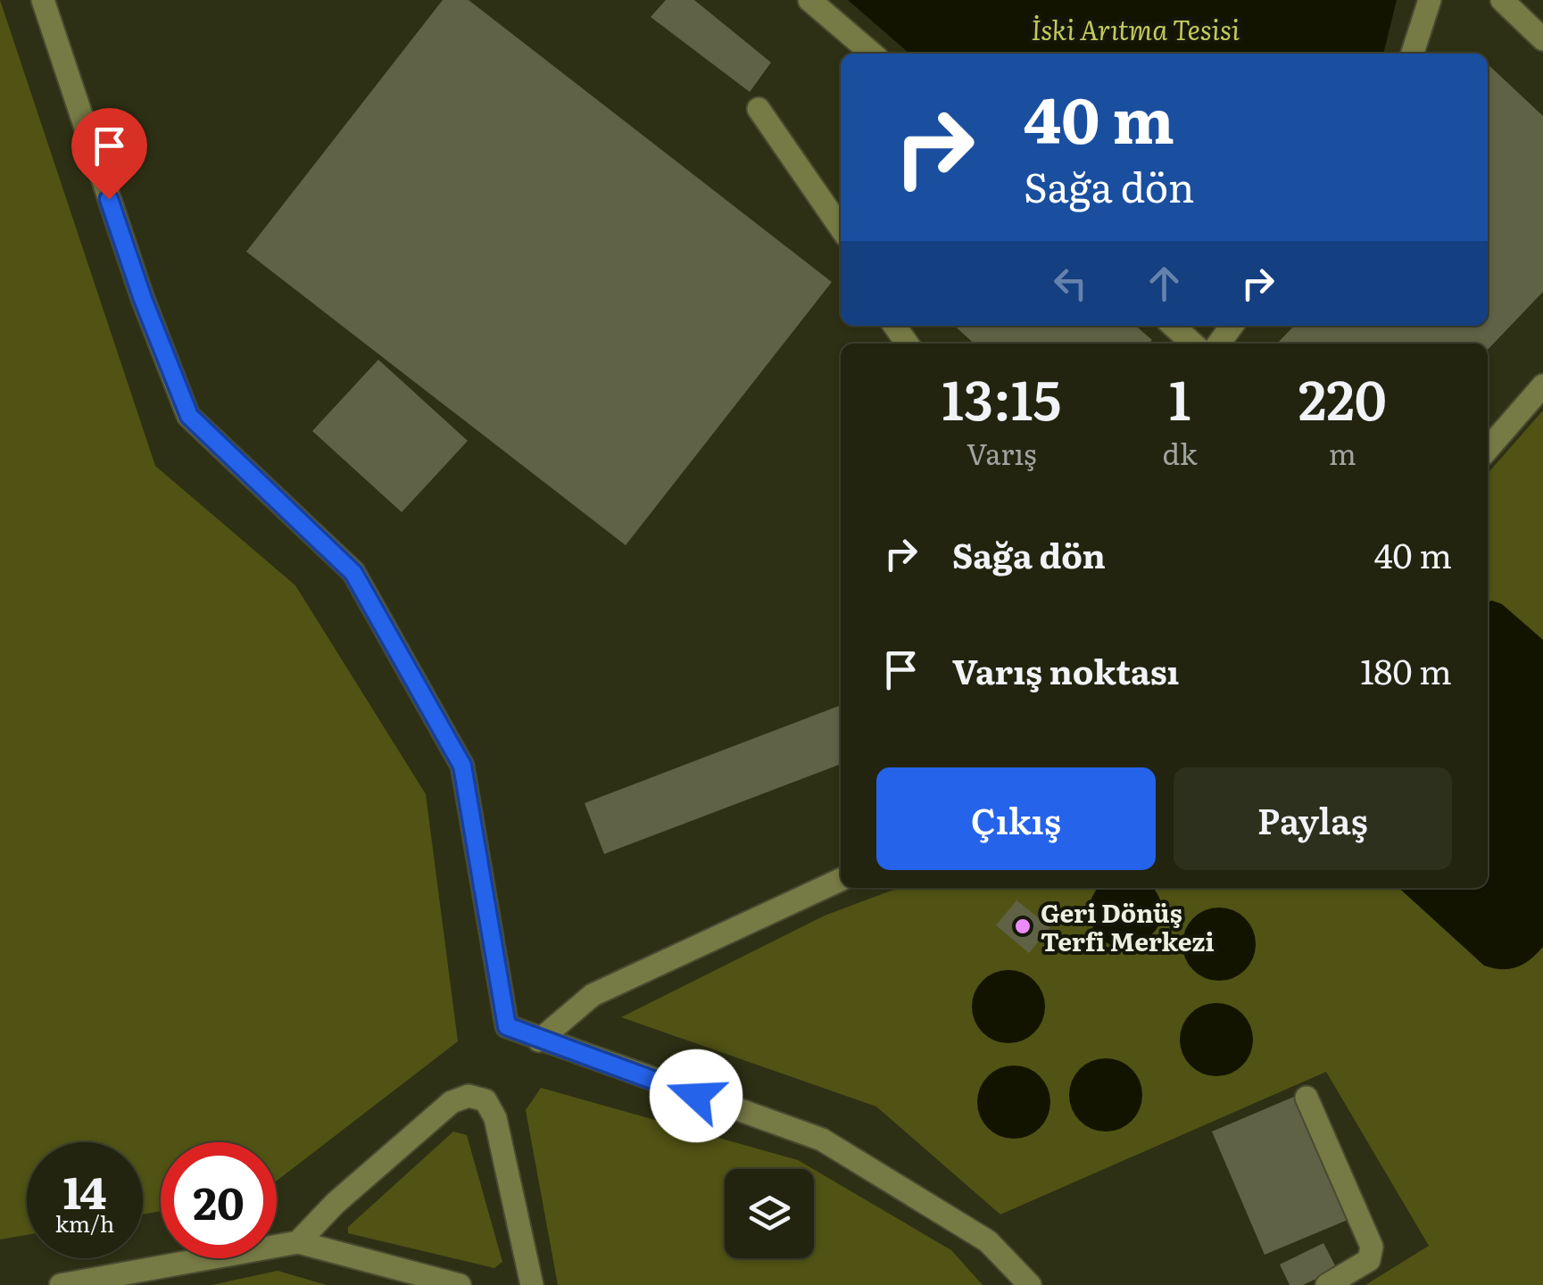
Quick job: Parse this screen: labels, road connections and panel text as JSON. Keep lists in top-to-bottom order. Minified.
{"water":["İski Arıtma Tesisi"],"places":["Geri Dönüş Terfi Merkezi"],"page":{"turn":["40 m","Sağa dön"],"eta":["13:15","Varış","1","dk","220","m"],"list":[{"name":"Sağa dön","value":"40 m"},{"name":"Varış noktası","value":"180 m"}],"buttons":["Çıkış","Paylaş"],"speed":"14 km/h","limit":"20"}}
